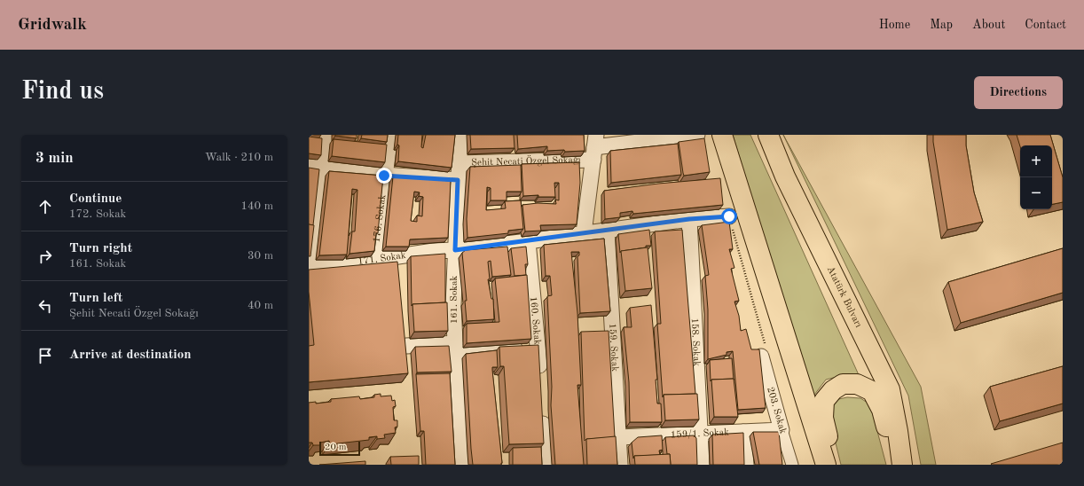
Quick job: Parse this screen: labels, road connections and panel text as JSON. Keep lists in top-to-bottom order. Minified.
{"streets":{"highway":["Atatürk Bulvarı"],"street":["Şehit Necati Özgel Sokağı","176. Sokak","171. Sokak","161. Sokak","160. Sokak","158. Sokak","159. Sokak","203. Sokak","159/1. Sokak"]},"crossings":[["Şehit Necati Özgel Sokağı","161. Sokak"],["176. Sokak","171. Sokak"],["171. Sokak","161. Sokak"],["171. Sokak","160. Sokak"],["171. Sokak","158. Sokak"],["171. Sokak","159. Sokak"],["158. Sokak","159/1. Sokak"],["159. Sokak","159/1. Sokak"],["203. Sokak","159/1. Sokak"]],"scale_bar":"20 m","page":{"header":"Gridwalk","nav":["Home","Map","About","Contact"],"buttons":"Directions","title":"Find us","heading":["3 min","Walk · 210 m"],"map_buttons":["+","−"],"list":[["Continue","172. Sokak","140 m"],["Turn right","161. Sokak","30 m"],["Turn left","Şehit Necati Özgel Sokağı","40 m"],"Arrive at destination"],"scale":"20 m"}}
